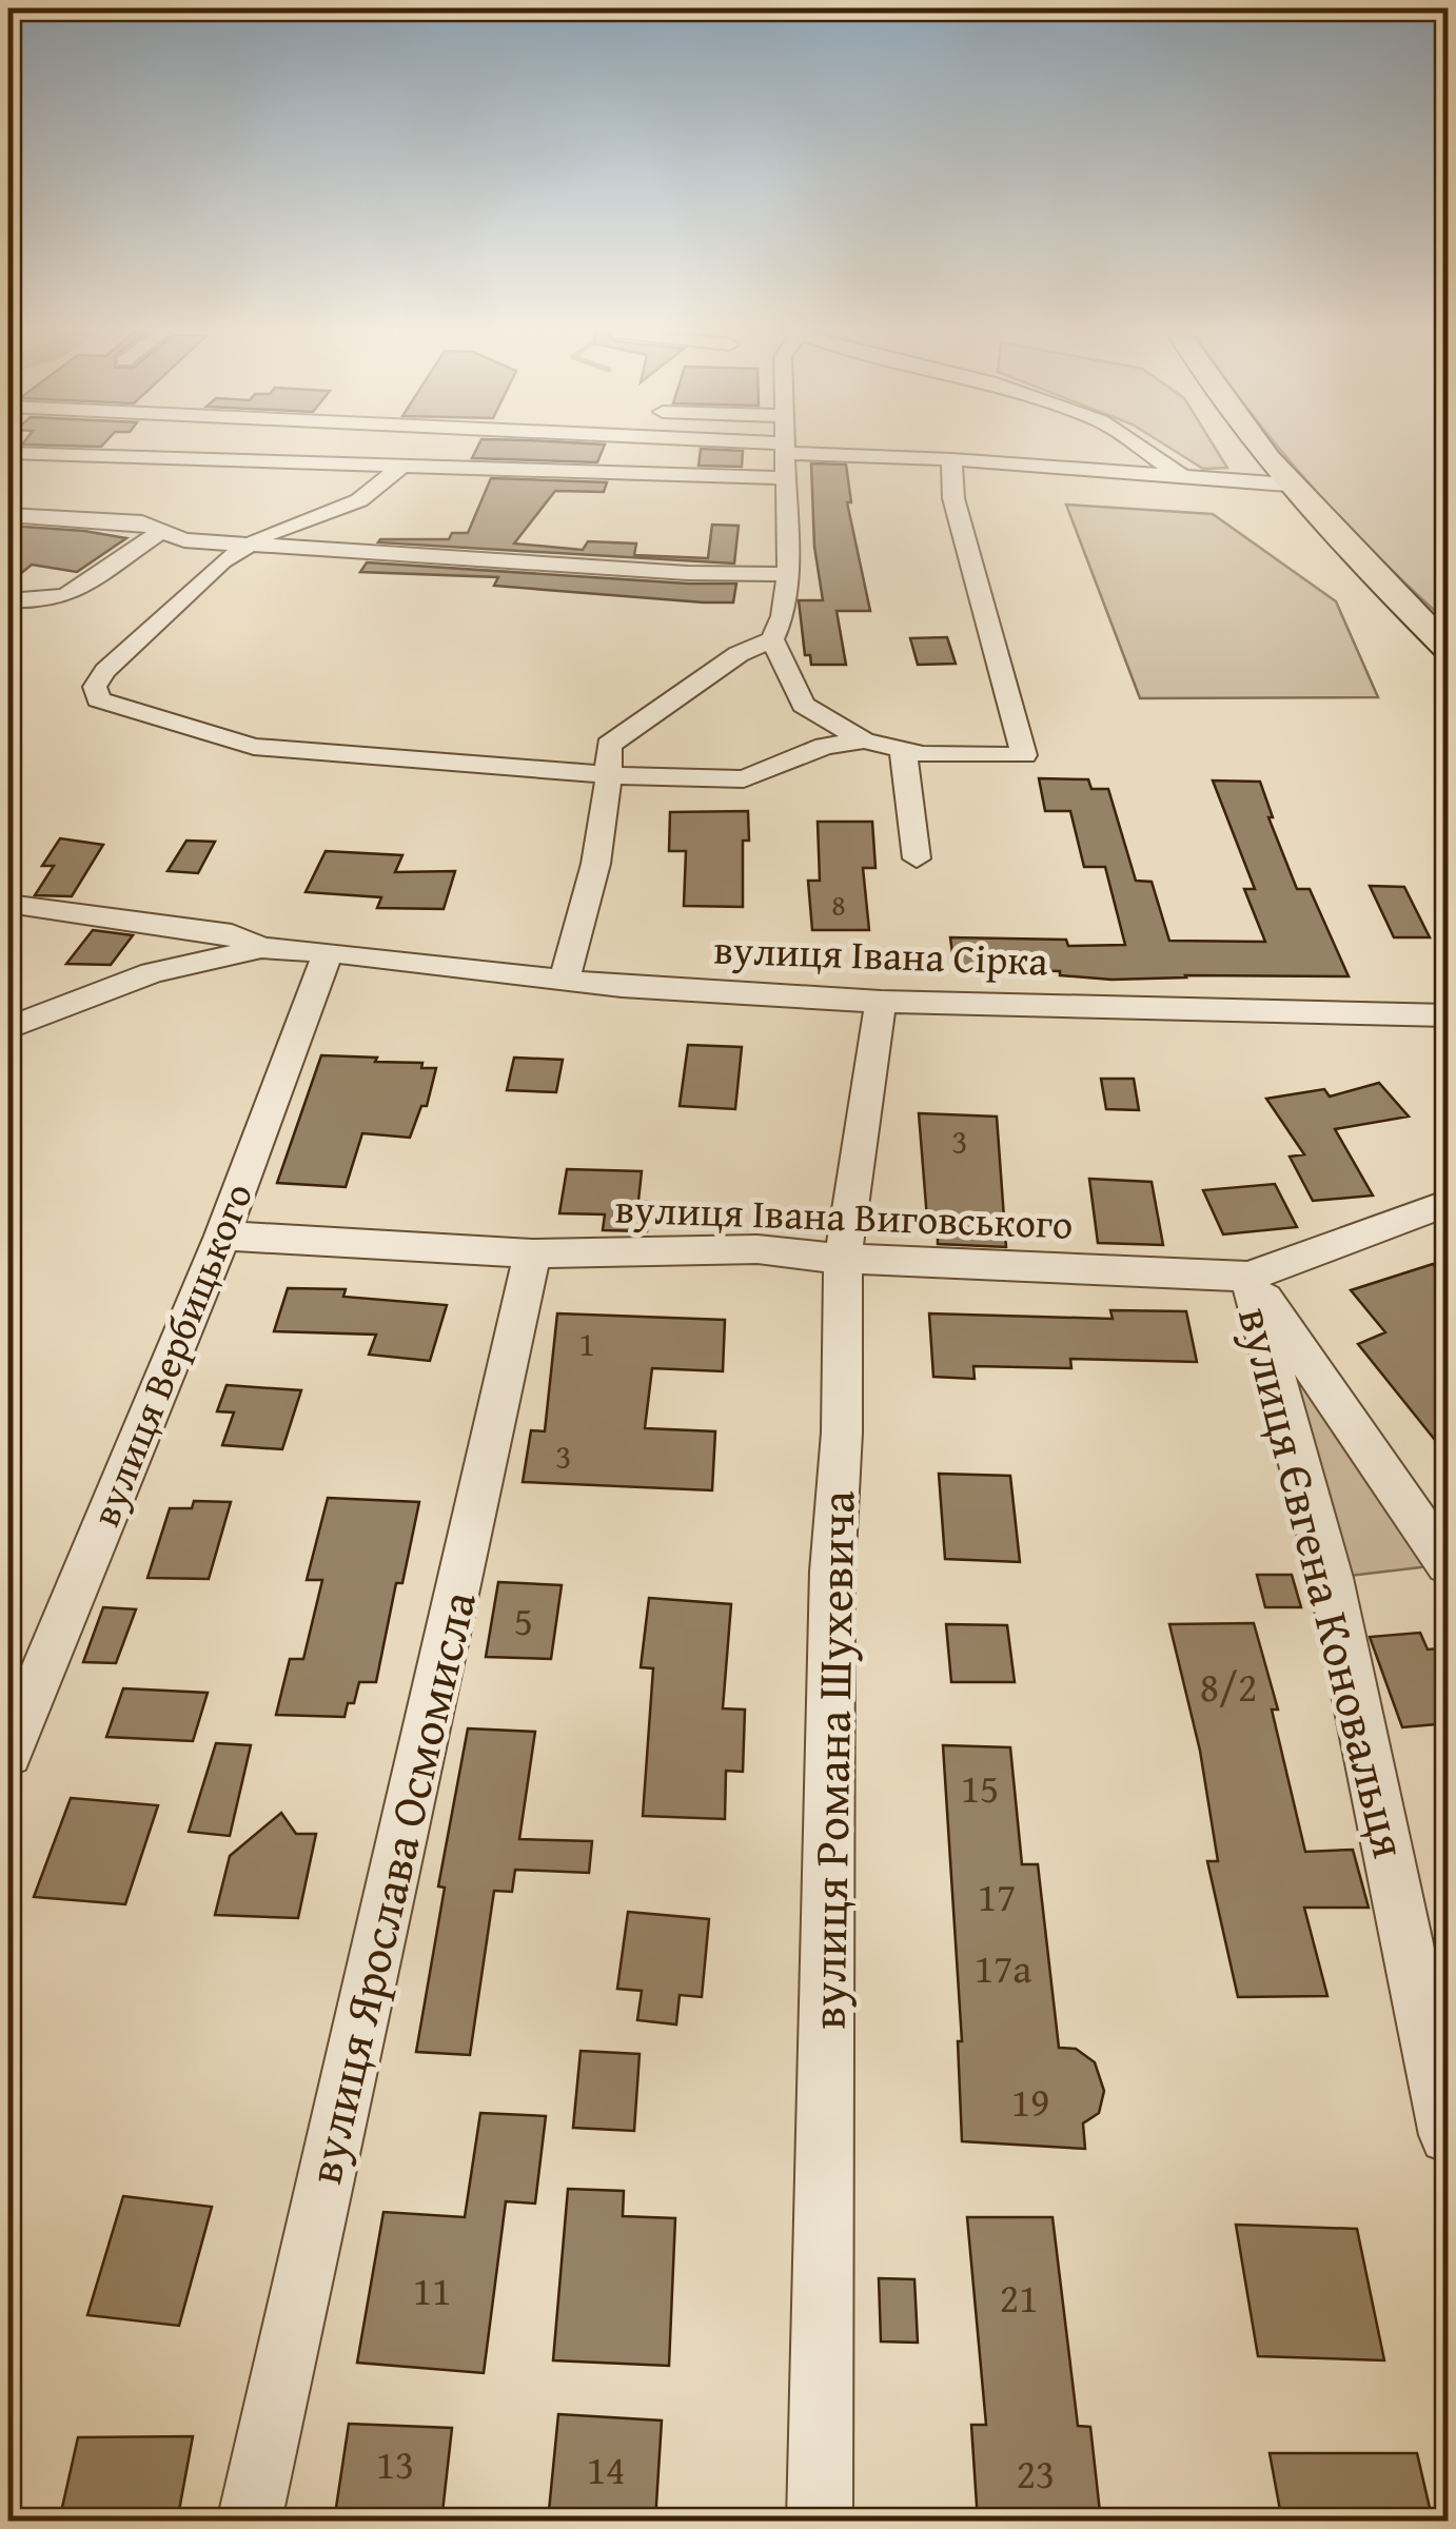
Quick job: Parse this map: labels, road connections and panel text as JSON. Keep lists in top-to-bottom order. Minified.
{"streets":{"street":["вулиця Івана Сірка","вулиця Івана Виговського","вулиця Вербицького","вулиця Євгена Коновальця","вулиця Романа Шухевича","вулиця Ярослава Осмомисла"]},"crossings":[["вулиця Івана Сірка","вулиця Вербицького"],["вулиця Івана Сірка","вулиця Романа Шухевича"],["вулиця Івана Виговського","вулиця Вербицького"],["вулиця Івана Виговського","вулиця Євгена Коновальця"],["вулиця Івана Виговського","вулиця Романа Шухевича"],["вулиця Івана Виговського","вулиця Ярослава Осмомисла"]],"house_numbers":["8","3","1","3","5","8/2","15","17","17а","19","11","21","13","14","23"]}
